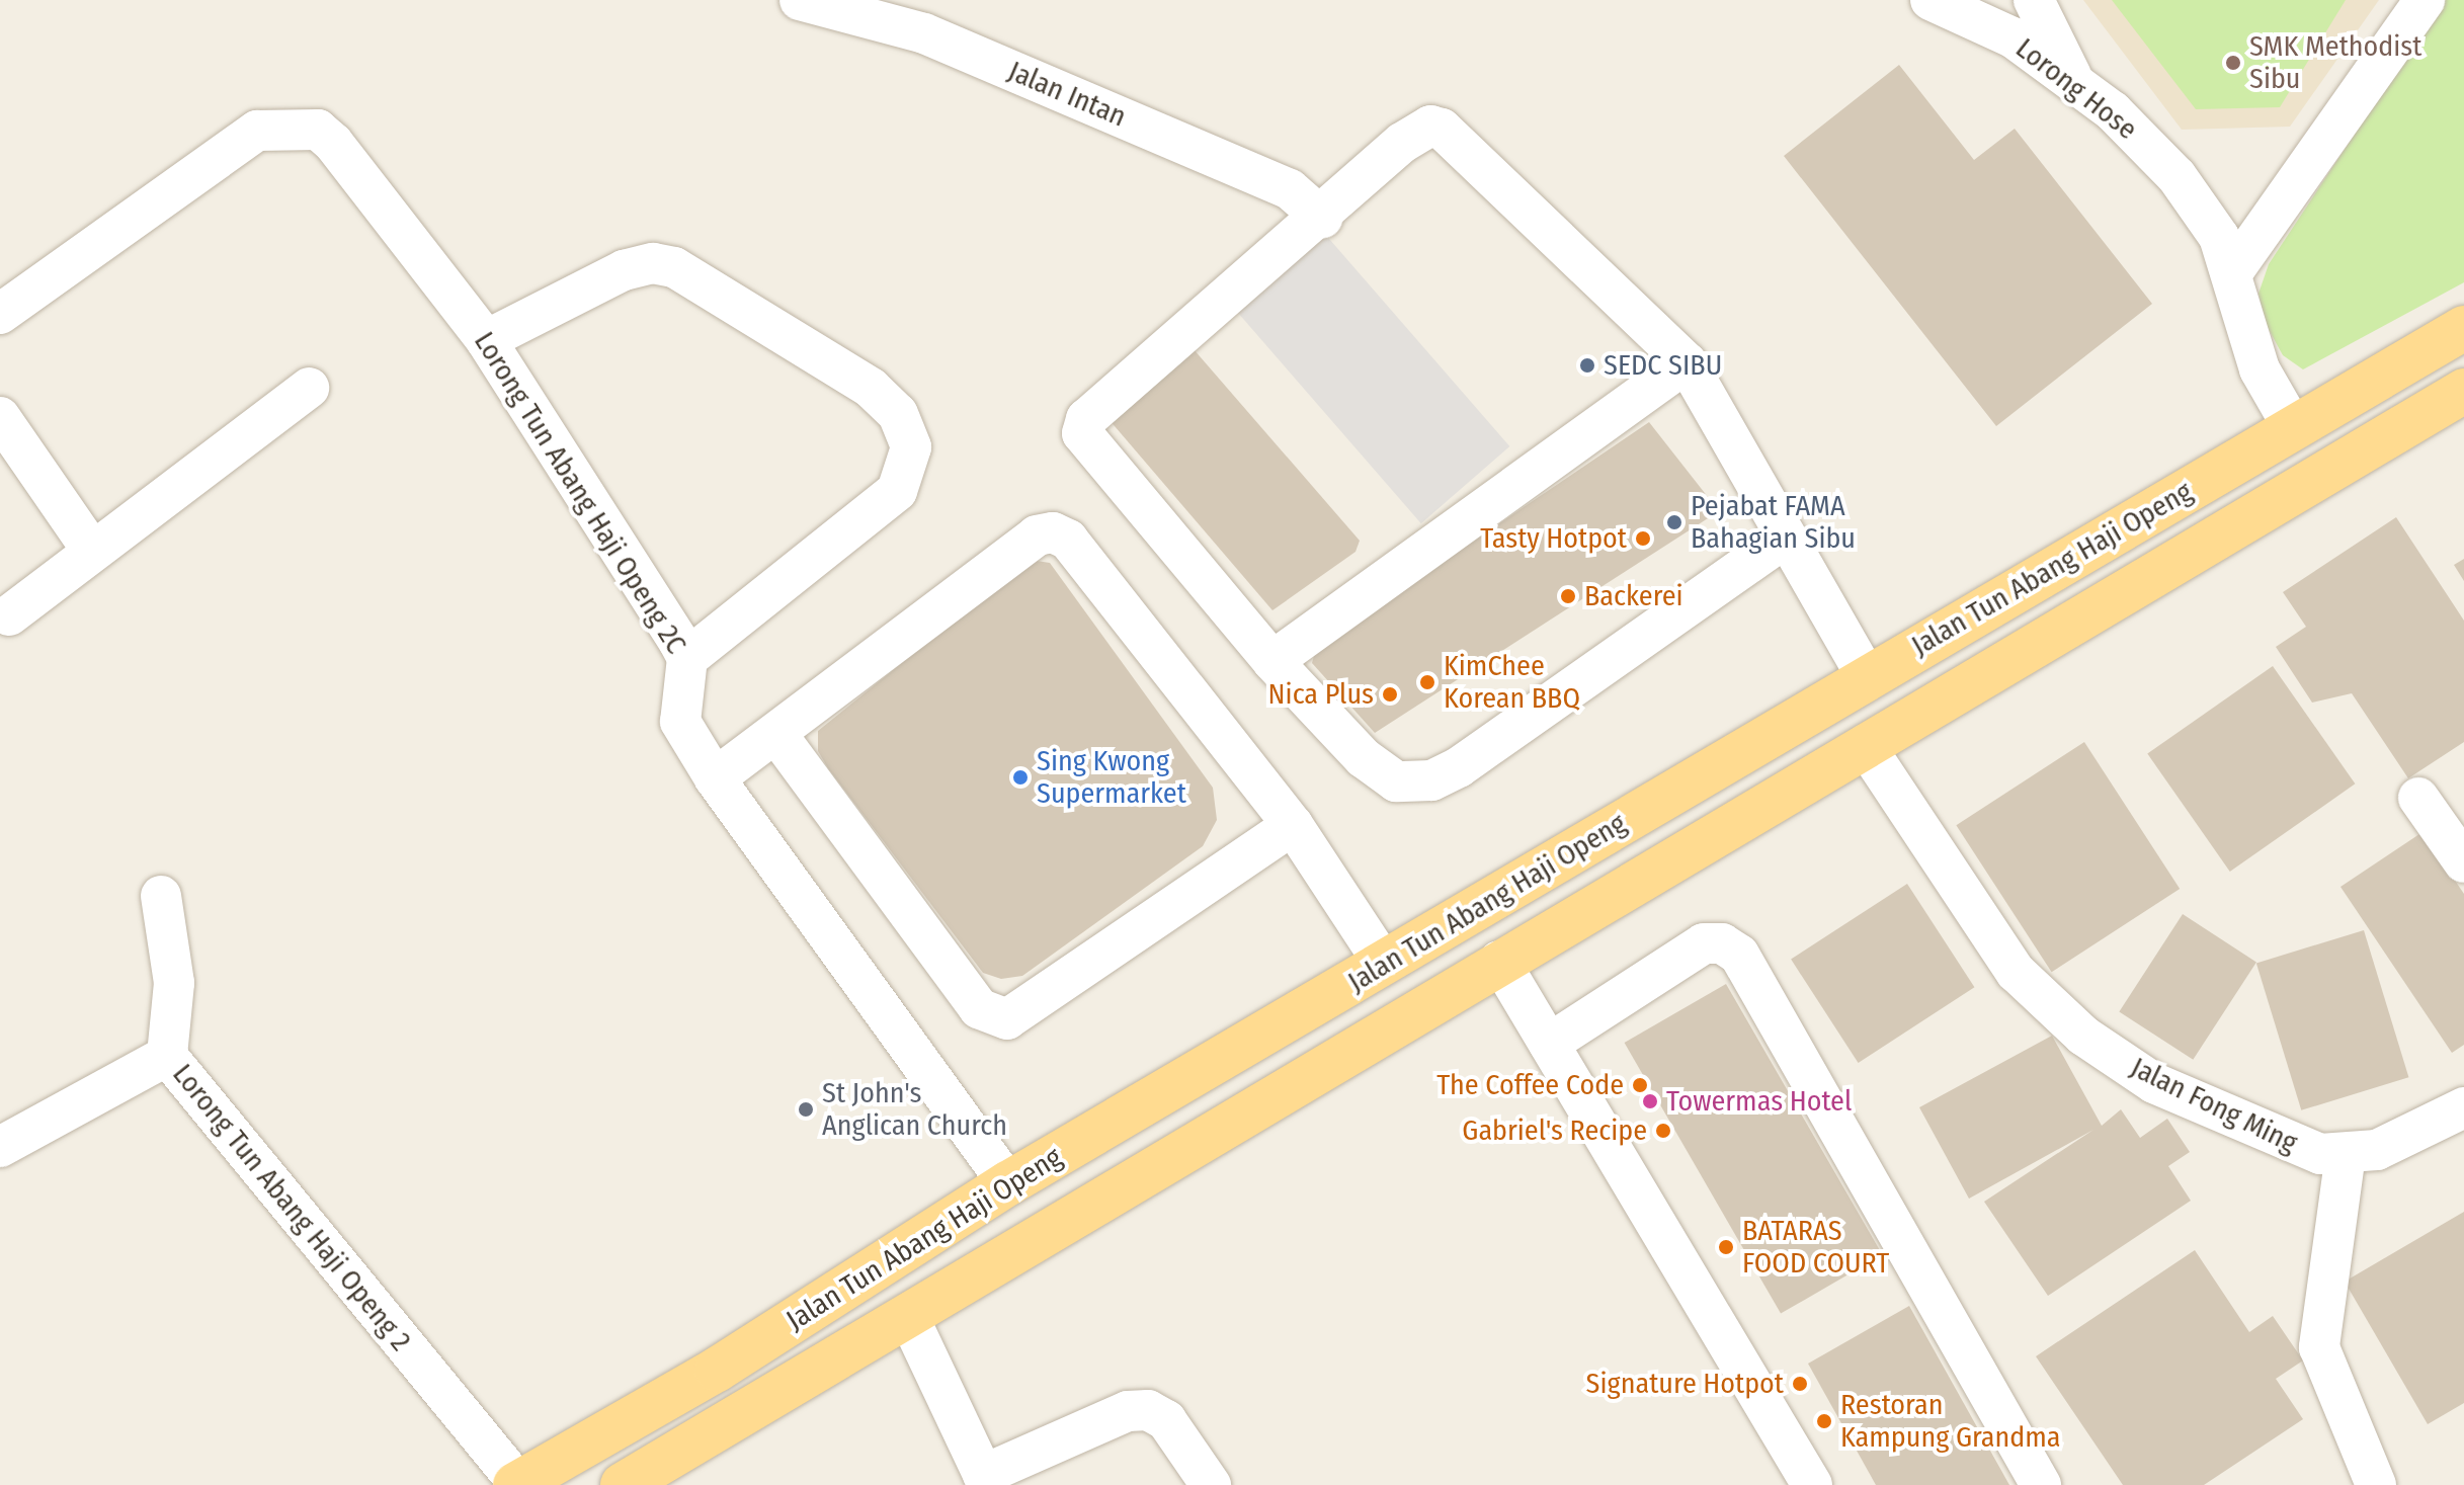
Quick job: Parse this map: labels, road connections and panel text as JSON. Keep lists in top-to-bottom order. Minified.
{"streets":{"main road":["Jalan Tun Abang Haji Openg"],"street":["Lorong Hose","Jalan Intan","Lorong Tun Abang Haji Openg 2C","Jalan Fong Ming","Lorong Tun Abang Haji Openg 2"]},"crossings":[["Lorong Hose","Jalan Tun Abang Haji Openg"],["Lorong Tun Abang Haji Openg 2C","Jalan Tun Abang Haji Openg"],["Jalan Tun Abang Haji Openg","Jalan Fong Ming"],["Jalan Tun Abang Haji Openg","Lorong Tun Abang Haji Openg 2"]],"places":["SMK Methodist Sibu","SEDC SIBU","Pejabat FAMA Bahagian Sibu","Tasty Hotpot","Backerei","KimChee Korean BBQ","Nica Plus","Sing Kwong Supermarket","The Coffee Code","Towermas Hotel","St John's Anglican Church","Gabriel's Recipe","BATARAS FOOD COURT","Signature Hotpot","Restoran Kampung Grandma"]}
